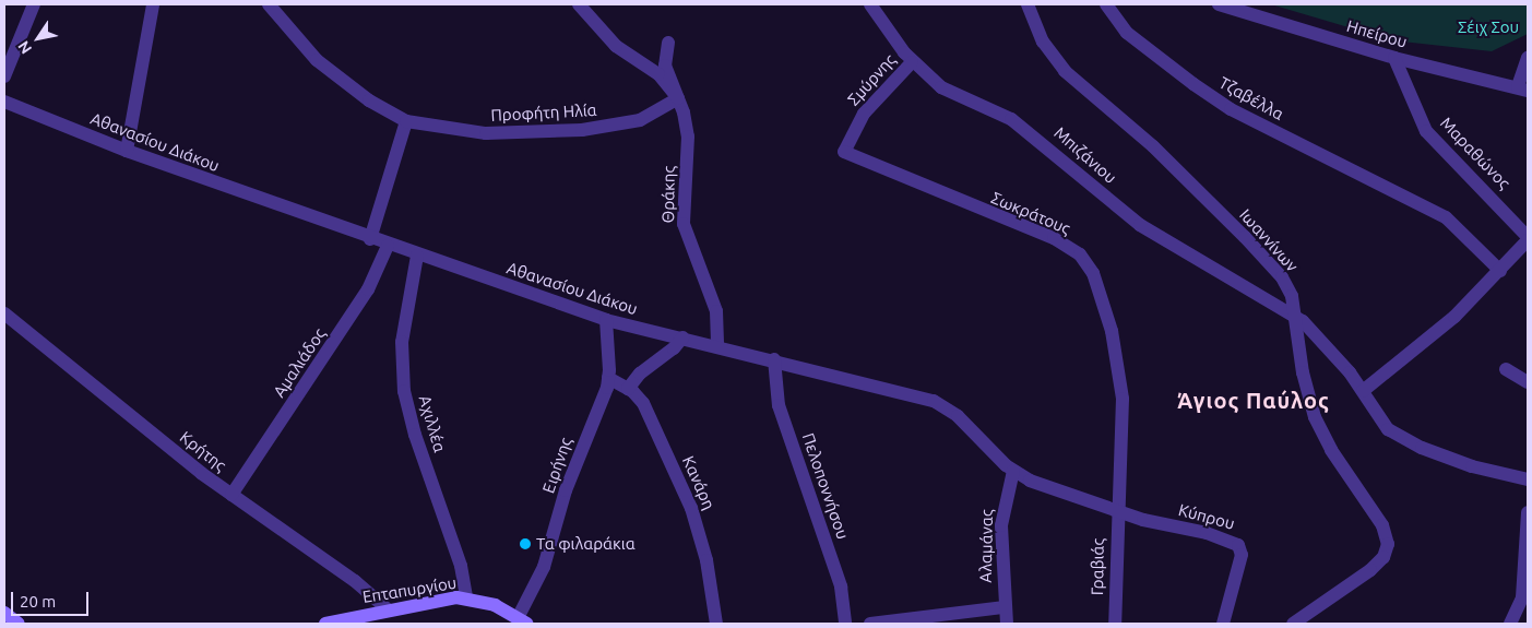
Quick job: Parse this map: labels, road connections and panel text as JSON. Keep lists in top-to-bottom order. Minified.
{"streets":{"main road":["Επταπυργίου"],"street":["Ηπείρου","Σμύρνης","Τζαβέλλα","Προφήτη Ηλία","Αθανασίου Διάκου","Μαραθώνος","Μπιζάνιου","Θράκης","Σωκράτους","Ιωαννίνων","Αμαλιάδος","Αχιλλέα","Κρήτης","Ειρήνης","Κανάρη","Πελοποννήσου","Κύπρου","Αλαμάνας","Γραβιάς"]},"crossings":[["Ηπείρου","Μαραθώνος"],["Σμύρνης","Μπιζάνιου"],["Σμύρνης","Σωκράτους"],["Προφήτη Ηλία","Θράκης"],["Αθανασίου Διάκου","Θράκης"],["Αθανασίου Διάκου","Σωκράτους"],["Αθανασίου Διάκου","Αμαλιάδος"],["Αθανασίου Διάκου","Αχιλλέα"],["Αθανασίου Διάκου","Ειρήνης"],["Αθανασίου Διάκου","Πελοποννήσου"],["Αθανασίου Διάκου","Κύπρου"],["Αθανασίου Διάκου","Αλαμάνας"],["Αθανασίου Διάκου","Γραβιάς"],["Μπιζάνιου","Ιωαννίνων"],["Σωκράτους","Κύπρου"],["Σωκράτους","Γραβιάς"],["Αμαλιάδος","Κρήτης"],["Αχιλλέα","Επταπυργίου"],["Κρήτης","Επταπυργίου"],["Ειρήνης","Κανάρη"],["Ειρήνης","Επταπυργίου"],["Κύπρου","Γραβιάς"]],"districts":["Άγιος Παύλος"],"parks":["Σέιχ Σου"],"places":["Τα φιλαράκια"],"scale_bar":"20 m","north":"bottom left"}
